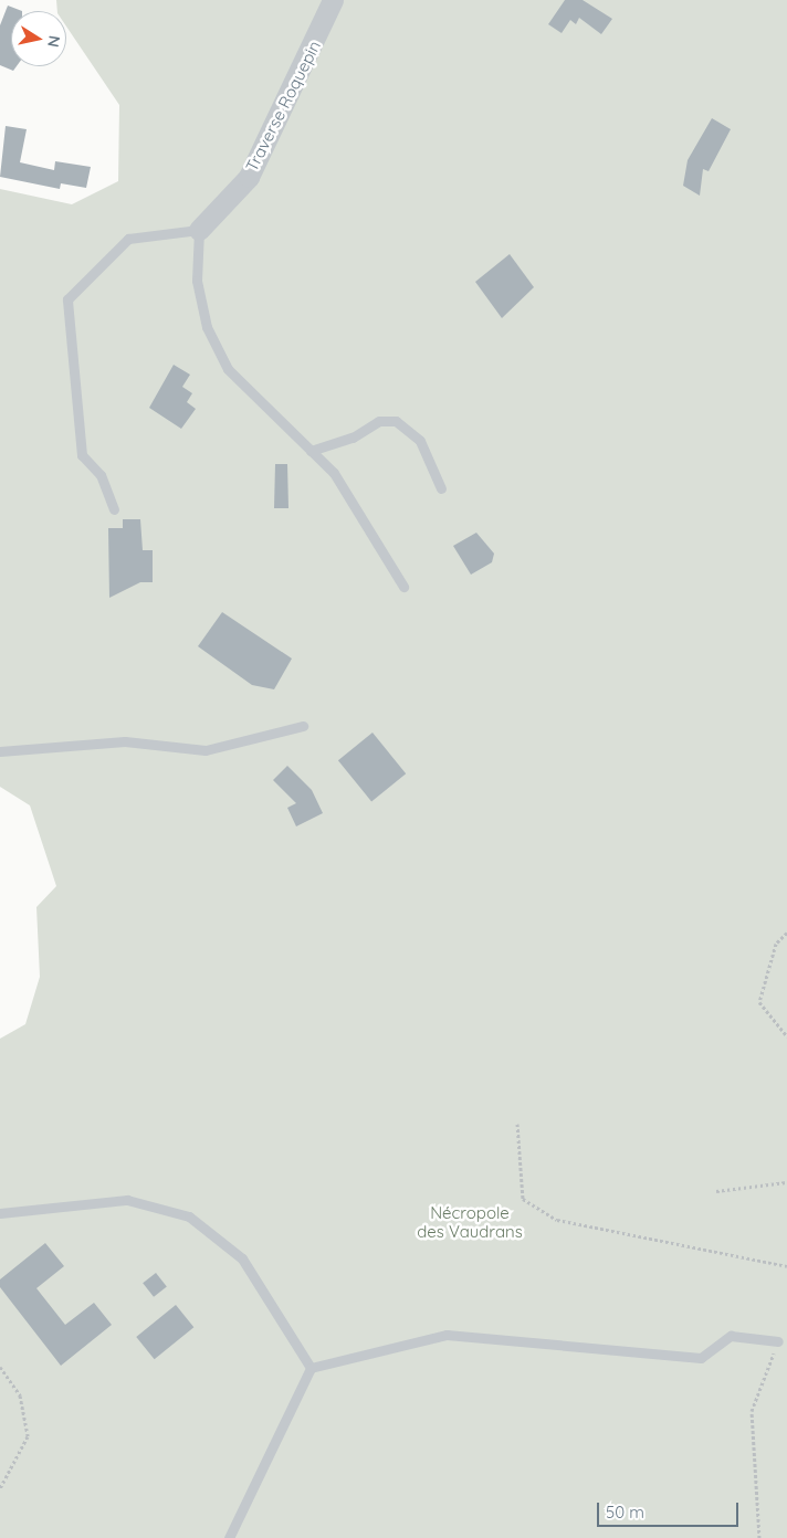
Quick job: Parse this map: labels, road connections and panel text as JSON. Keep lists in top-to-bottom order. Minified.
{"streets":{"street":["Traverse Roquepin"]},"parks":["Nécropole des Vaudrans"],"scale_bar":"50 m","north":"right"}
